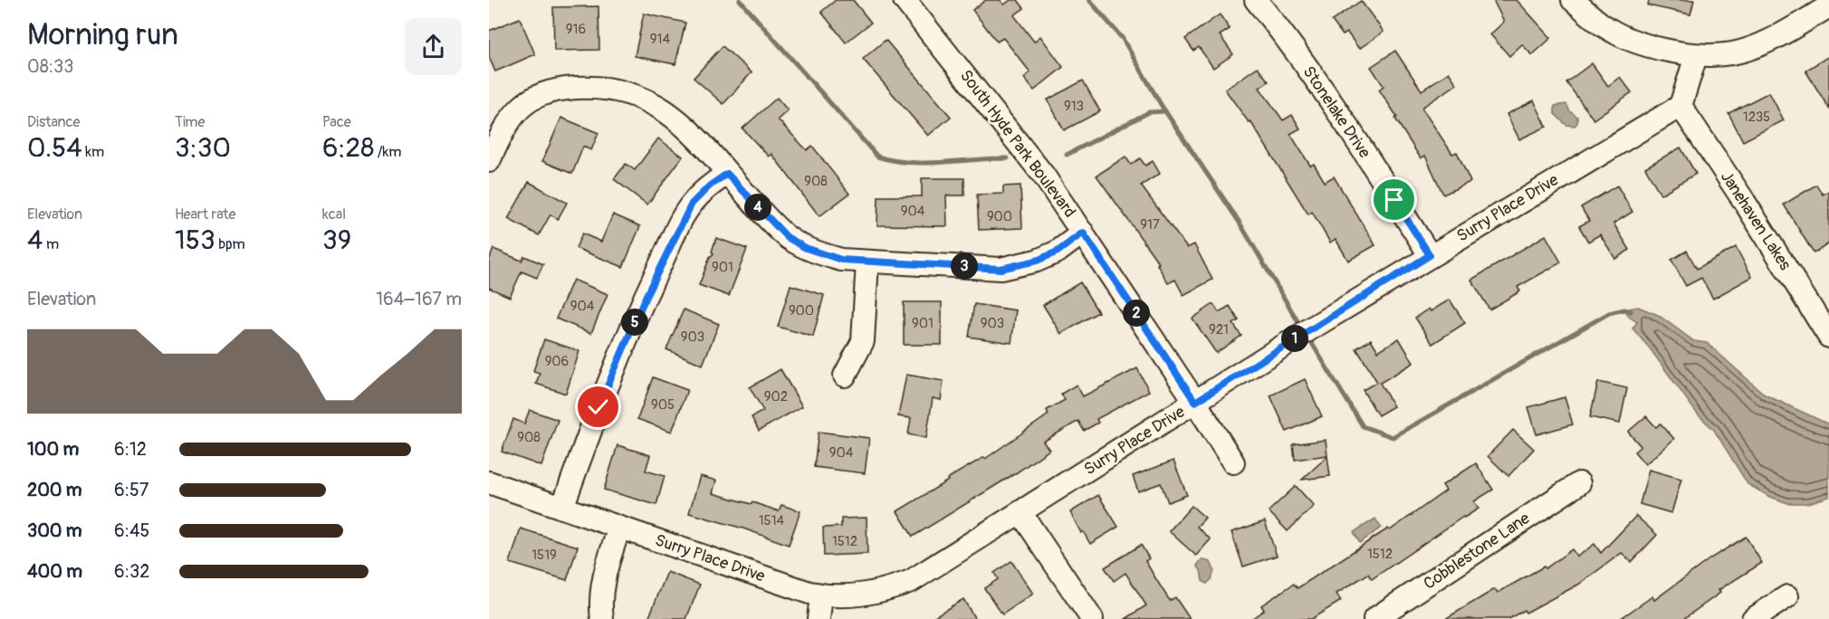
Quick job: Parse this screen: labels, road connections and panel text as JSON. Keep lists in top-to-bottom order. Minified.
{"streets":{"street":["Stonelake Drive","South Hyde Park Boulevard","Surry Place Drive","Janehaven Lakes","Cobblestone Lane"]},"crossings":[["Stonelake Drive","Surry Place Drive"],["South Hyde Park Boulevard","Surry Place Drive"],["Surry Place Drive","Janehaven Lakes"]],"house_numbers":["916","914","913","1235","908","904","900","917","901","904","900","901","903","921","903","906","902","905","908","904","1514","1512","1512","1519"],"page":{"heading":["Morning run","08:33"],"stats":[["Distance","0.54 km"],["Time","3:30"],["Pace","6:28 /km"],["Elevation","4 m"],["Heart rate","153 bpm"],["kcal","39"]],"pins":["4","3","2","5","1"],"chart":["Elevation","164–167 m"],"list":[{"name":"100 m","note":"6:12"},{"name":"200 m","note":"6:57"},{"name":"300 m","note":"6:45"},{"name":"400 m","note":"6:32"}]}}
